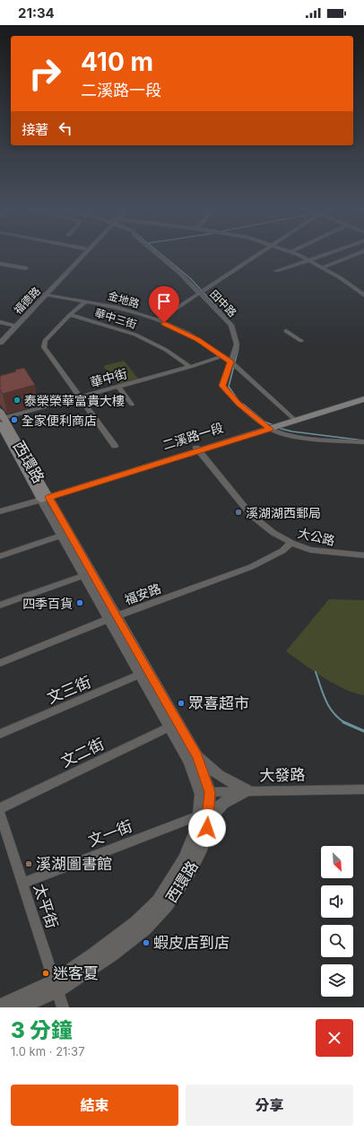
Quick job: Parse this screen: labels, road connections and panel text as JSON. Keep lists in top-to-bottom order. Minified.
{"streets":{"main road":["二溪路一段","西環路"],"street":["金地路","福德路","田中路","華中三街","華中街","大公路","福安路","文三街","文二街","大發路","文一街","太平街"]},"crossings":[["金地路","福德路"],["金地路","田中路"],["金地路","華中三街"],["金地路","華中街"],["金地路","二溪路一段"],["田中路","二溪路一段"],["華中三街","華中街"],["華中街","西環路"],["二溪路一段","西環路"],["二溪路一段","大公路"],["西環路","福安路"],["西環路","文三街"],["西環路","文二街"],["西環路","大發路"],["西環路","文一街"],["西環路","太平街"],["大公路","福安路"],["文一街","太平街"]],"places":["泰榮榮華富貴大樓","全家便利商店","溪湖湖西郵局","四季百貨","眾喜超市","溪湖圖書館","蝦皮店到店","迷客夏"],"north":"bottom right","page":{"status":"21:34","turn":["410 m","二溪路一段"],"then":"接著","heading":["3 分鐘","1.0 km · 21:37"],"buttons":["結束","分享"]}}
